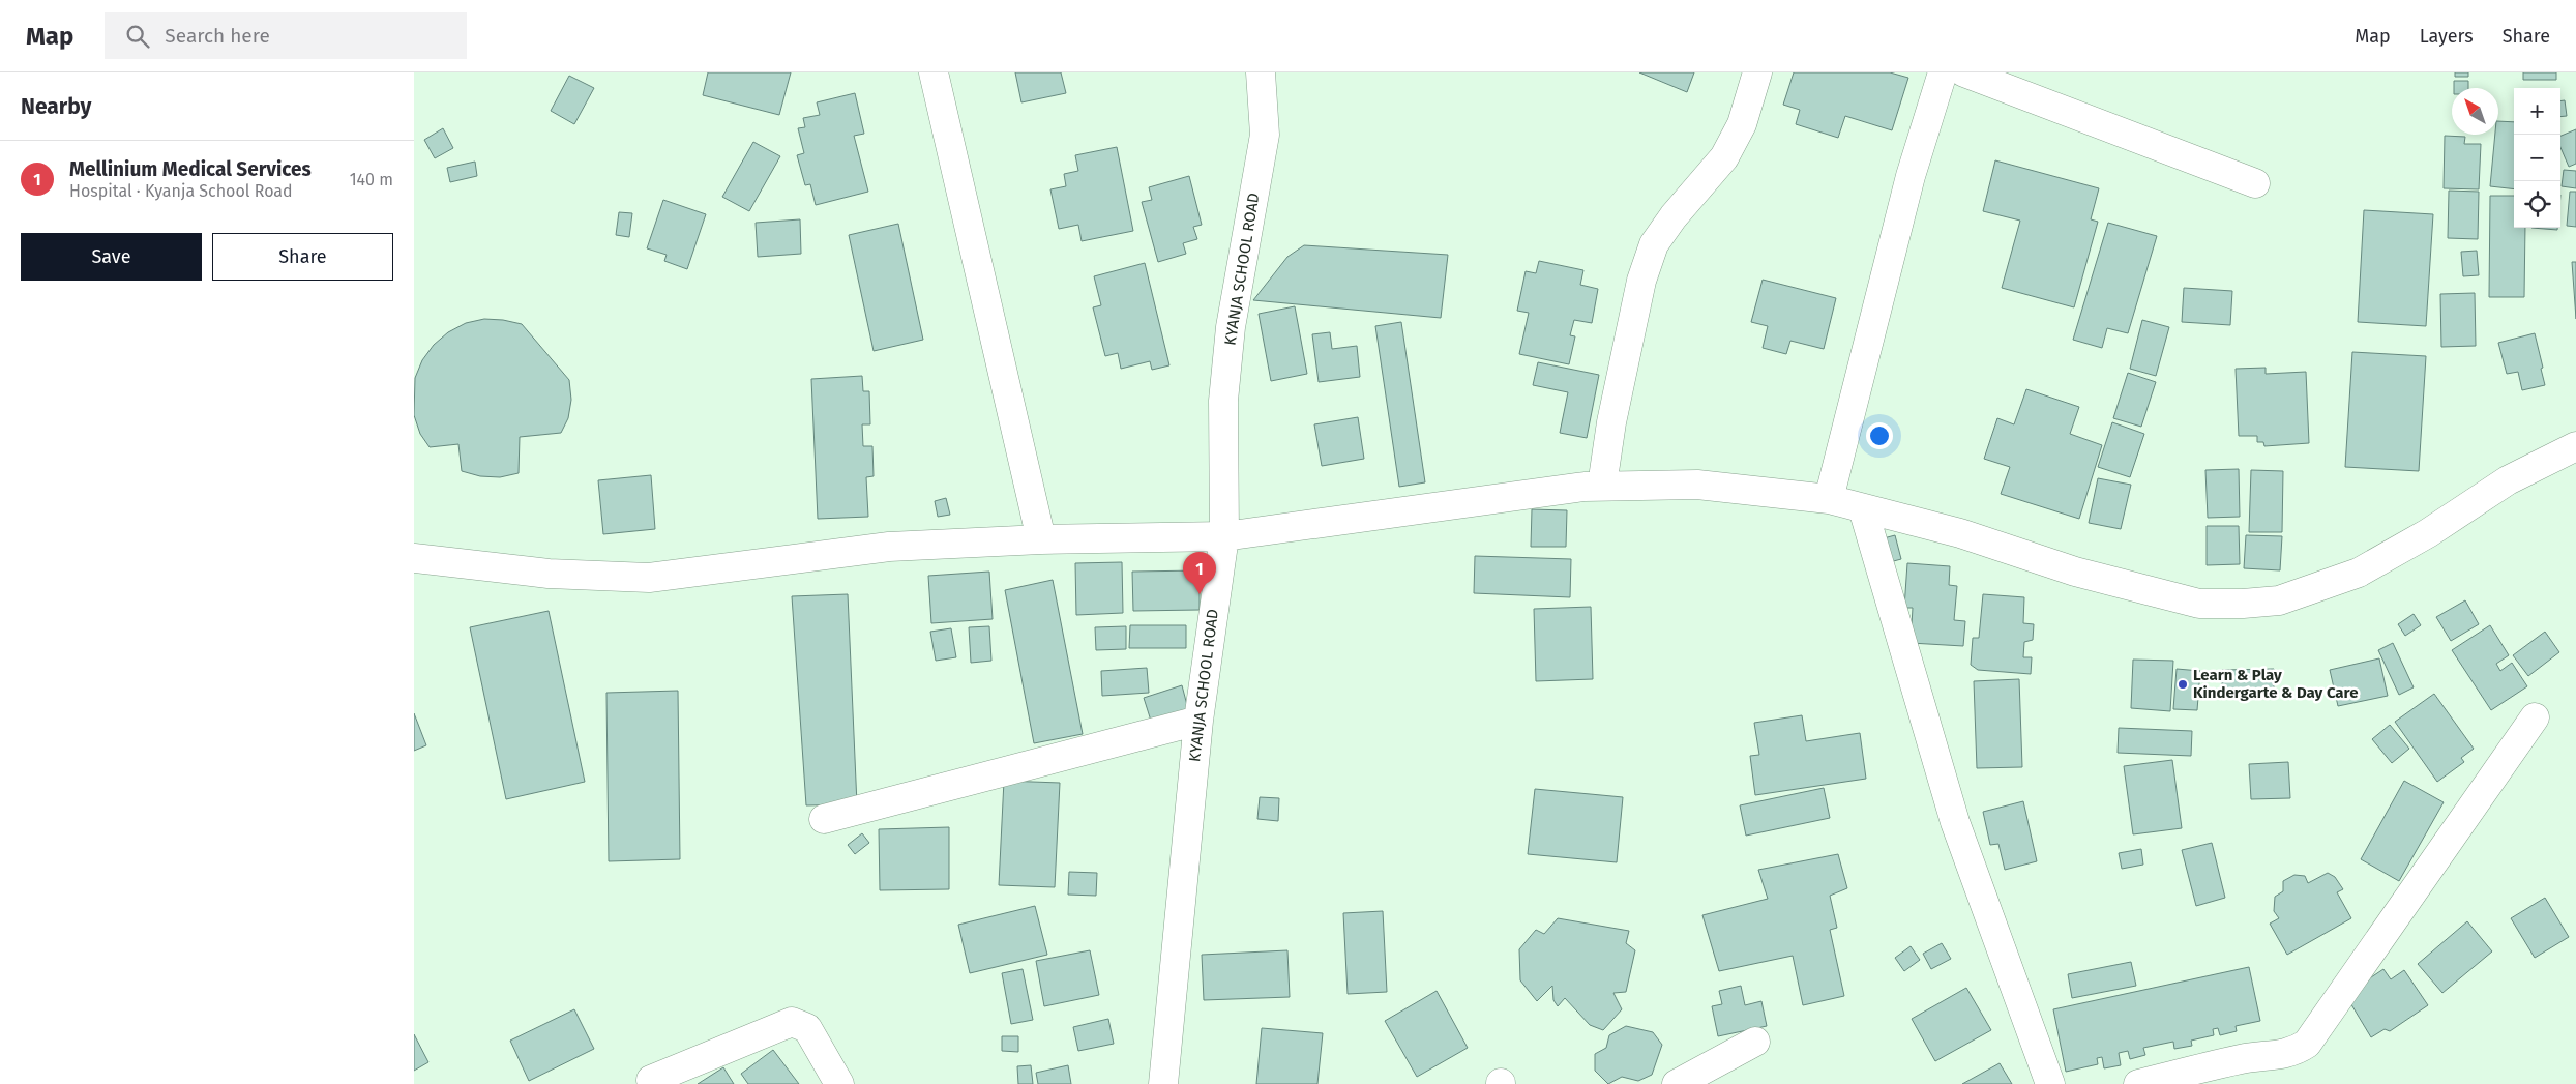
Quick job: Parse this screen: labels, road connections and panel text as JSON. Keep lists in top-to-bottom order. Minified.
{"streets":{"street":["KYANJA SCHOOL ROAD"]},"places":["Learn & Play Kindergarte & Day Care"],"north":"top left","page":{"header":"Map","search":"Search here","nav":["Map","Layers","Share"],"heading":"Nearby","map_buttons":["+","−"],"list":[{"mark":"1","name":"Mellinium Medical Services","note":"Hospital · Kyanja School Road","value":"140 m"}],"buttons":["Save","Share"],"pins":"1"}}
